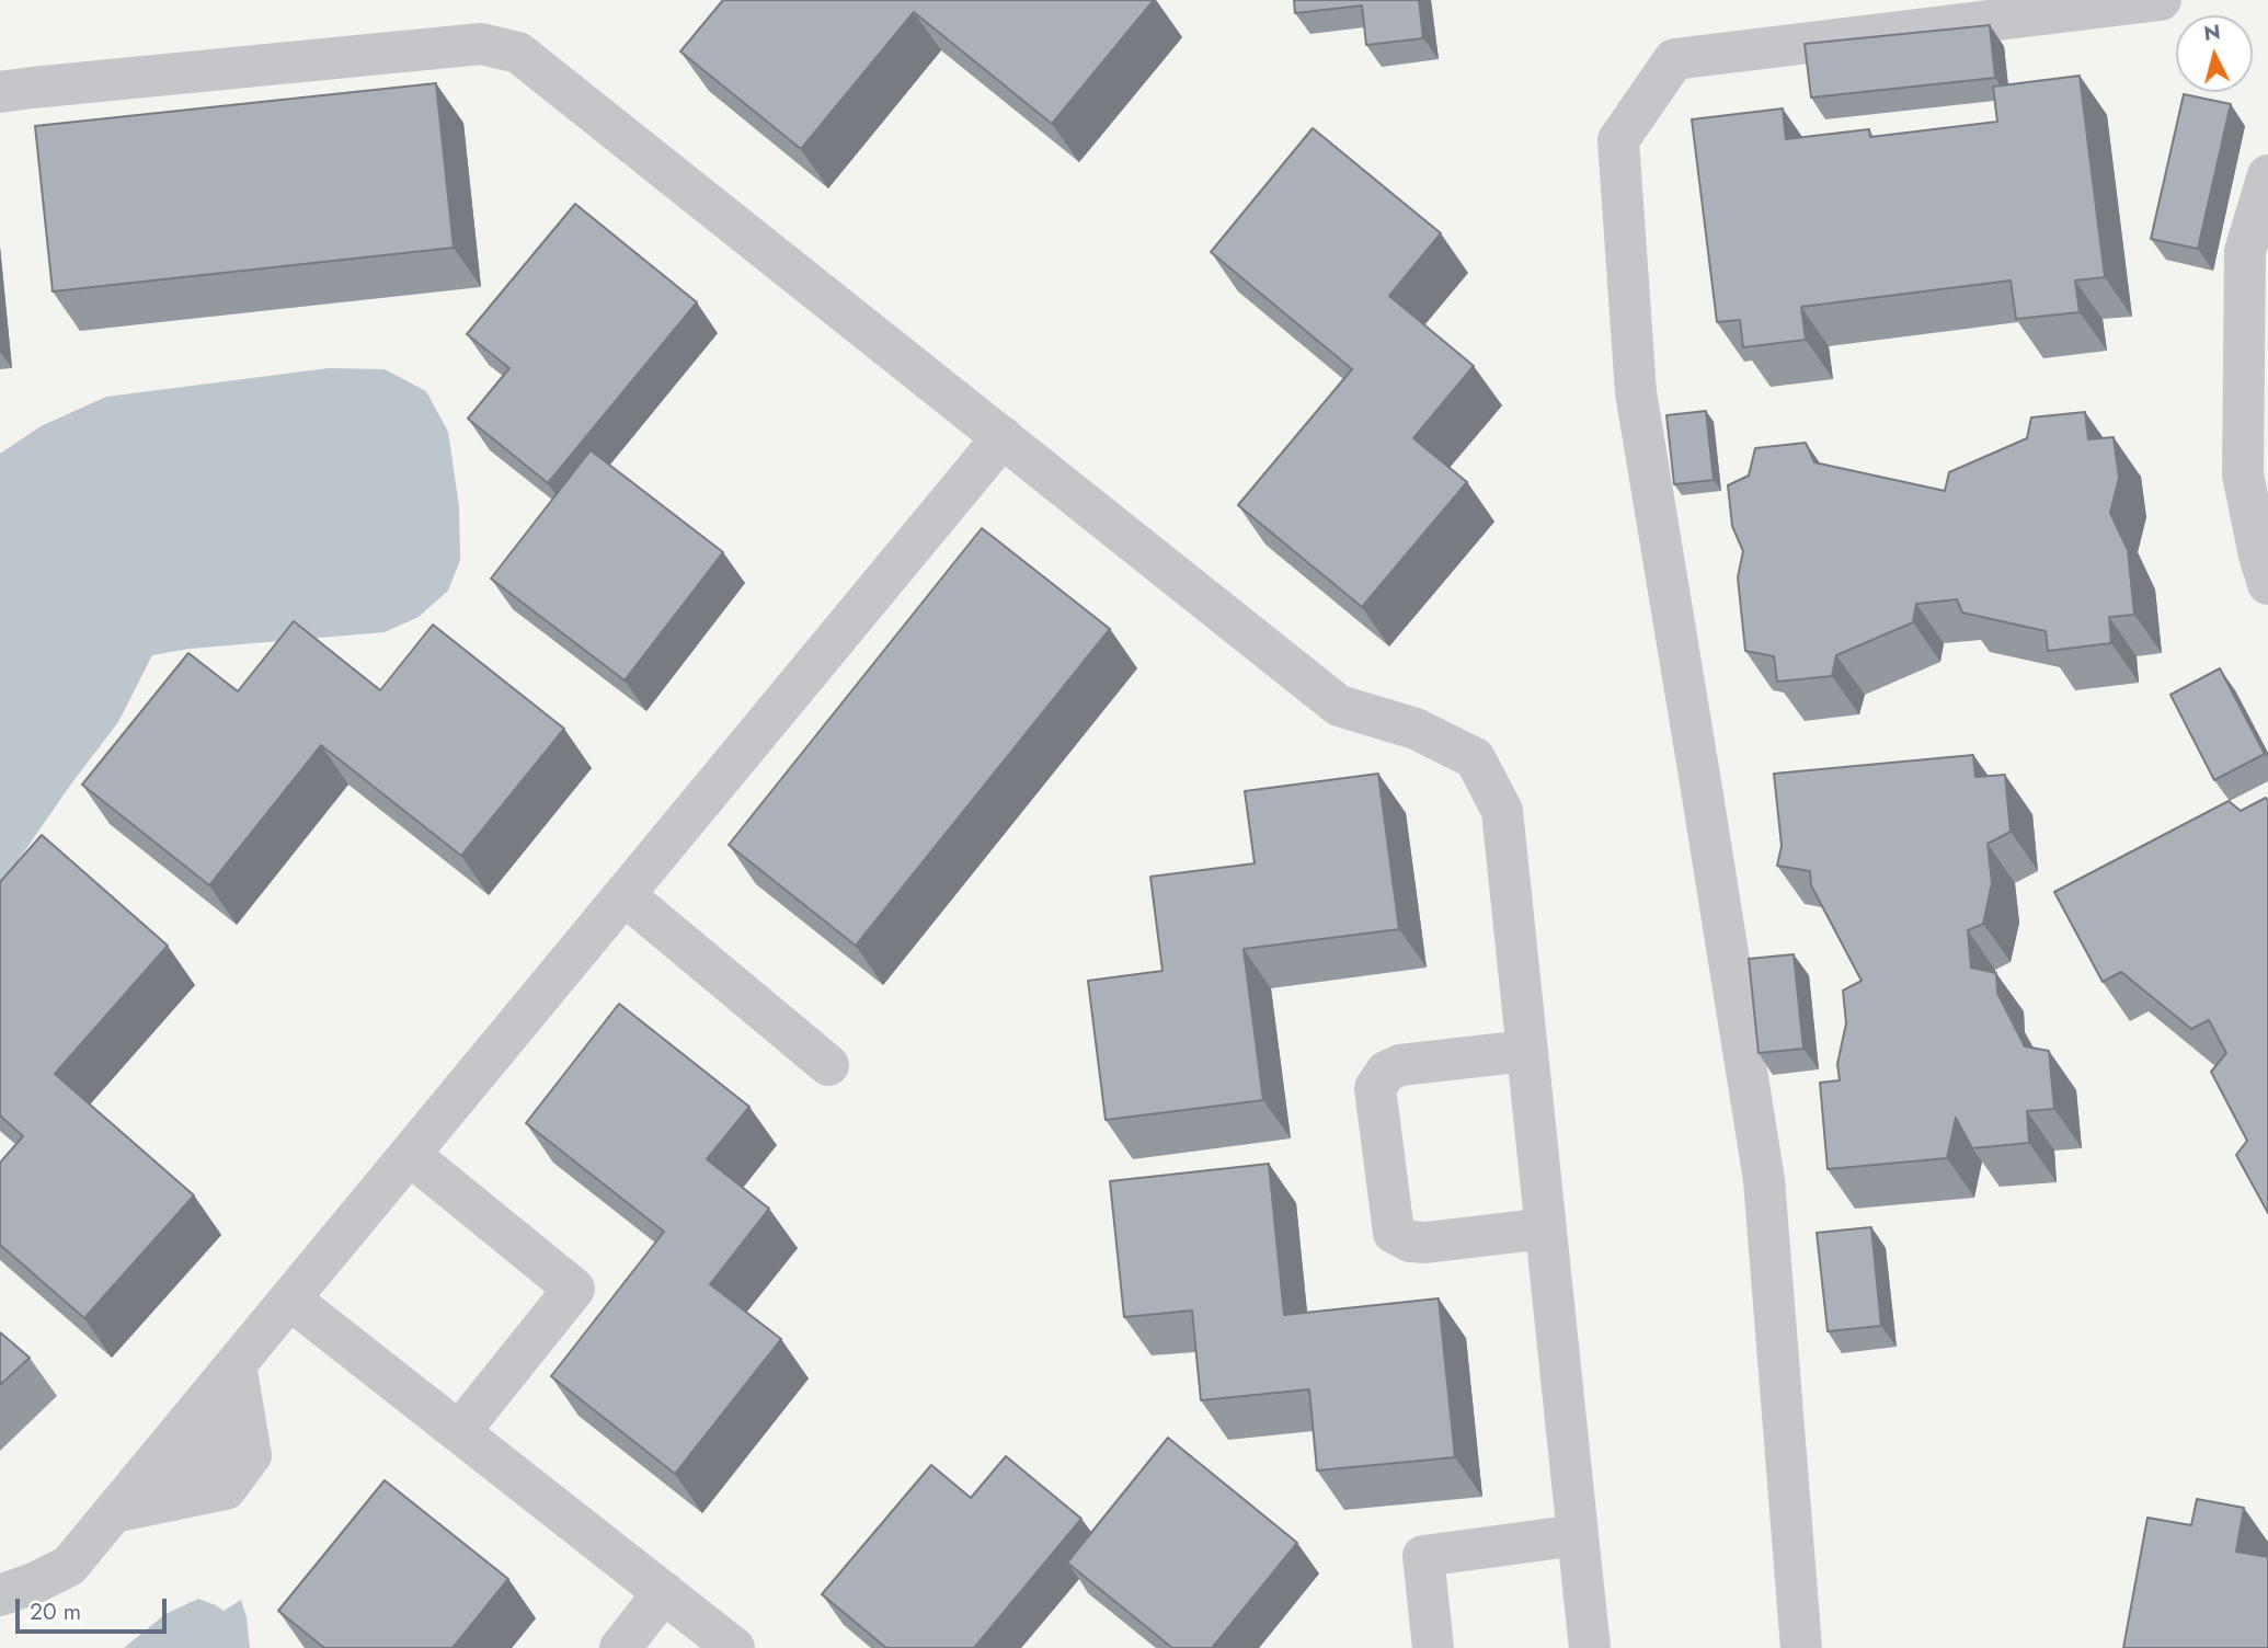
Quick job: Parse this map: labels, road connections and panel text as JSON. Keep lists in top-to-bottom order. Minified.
{"scale_bar":"20 m","north":"top"}
